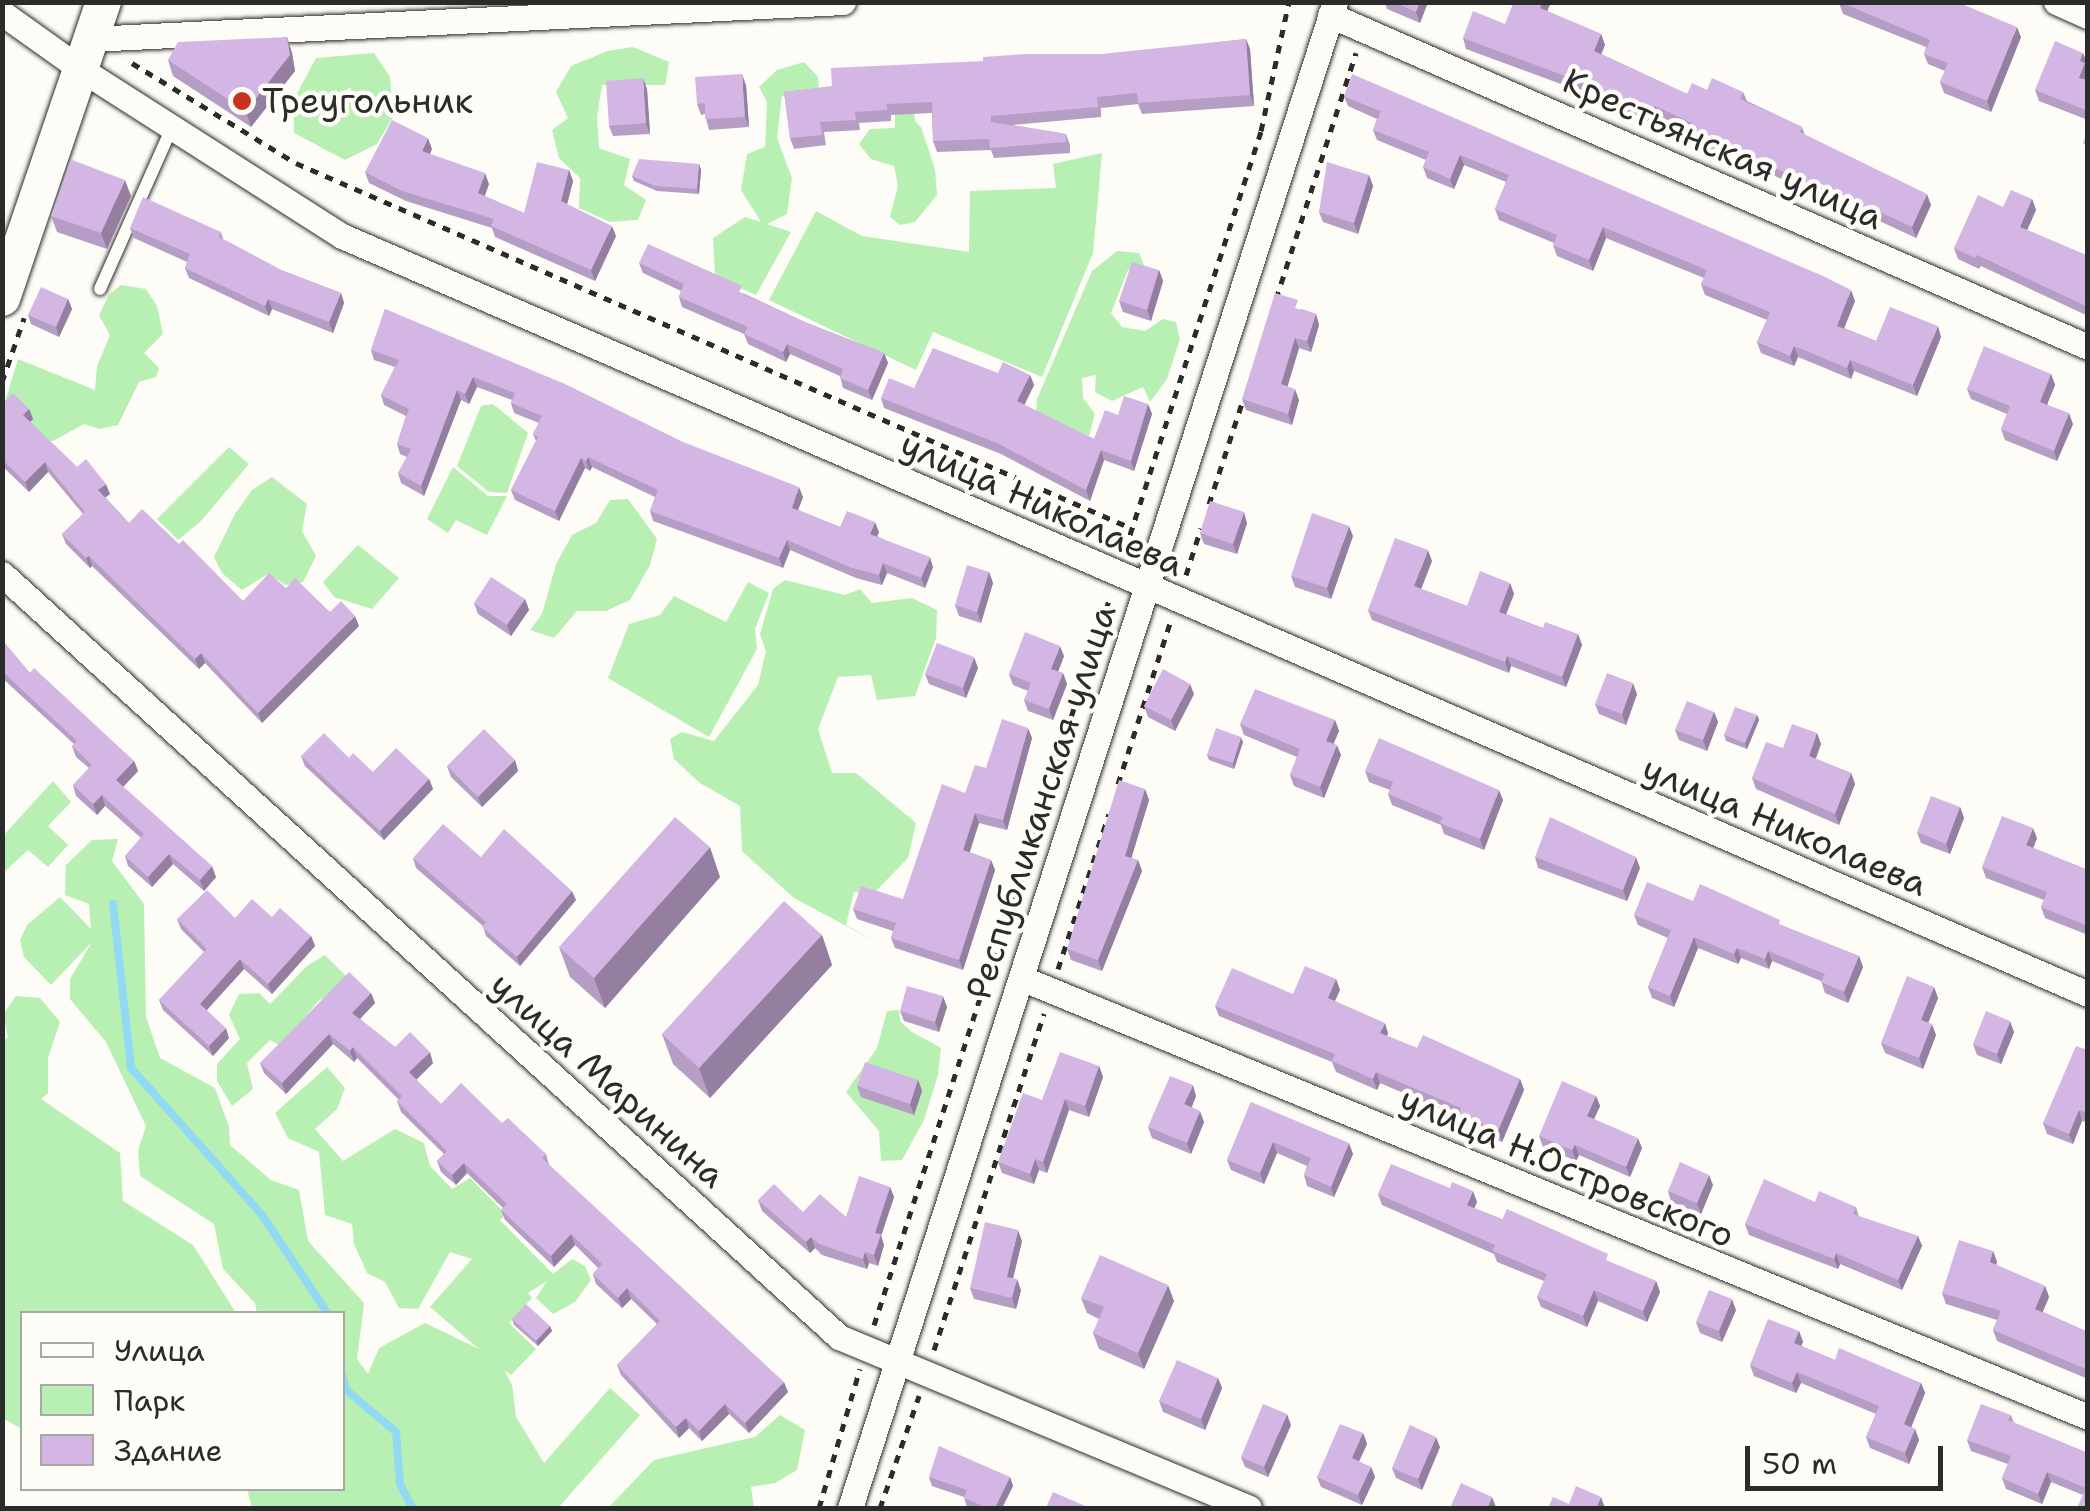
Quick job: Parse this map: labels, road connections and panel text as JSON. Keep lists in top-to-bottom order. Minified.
{"streets":{"street":["Крестьянская улица","улица Николаева","Республиканская улица","улица Маринина","улица Н.Островского"]},"crossings":[["Крестьянская улица","Республиканская улица"],["улица Николаева","Республиканская улица"],["Республиканская улица","улица Маринина"],["Республиканская улица","улица Н.Островского"]],"places":["Треугольник"],"legend":["Улица","Парк","Здание"],"scale_bar":"50 m"}
